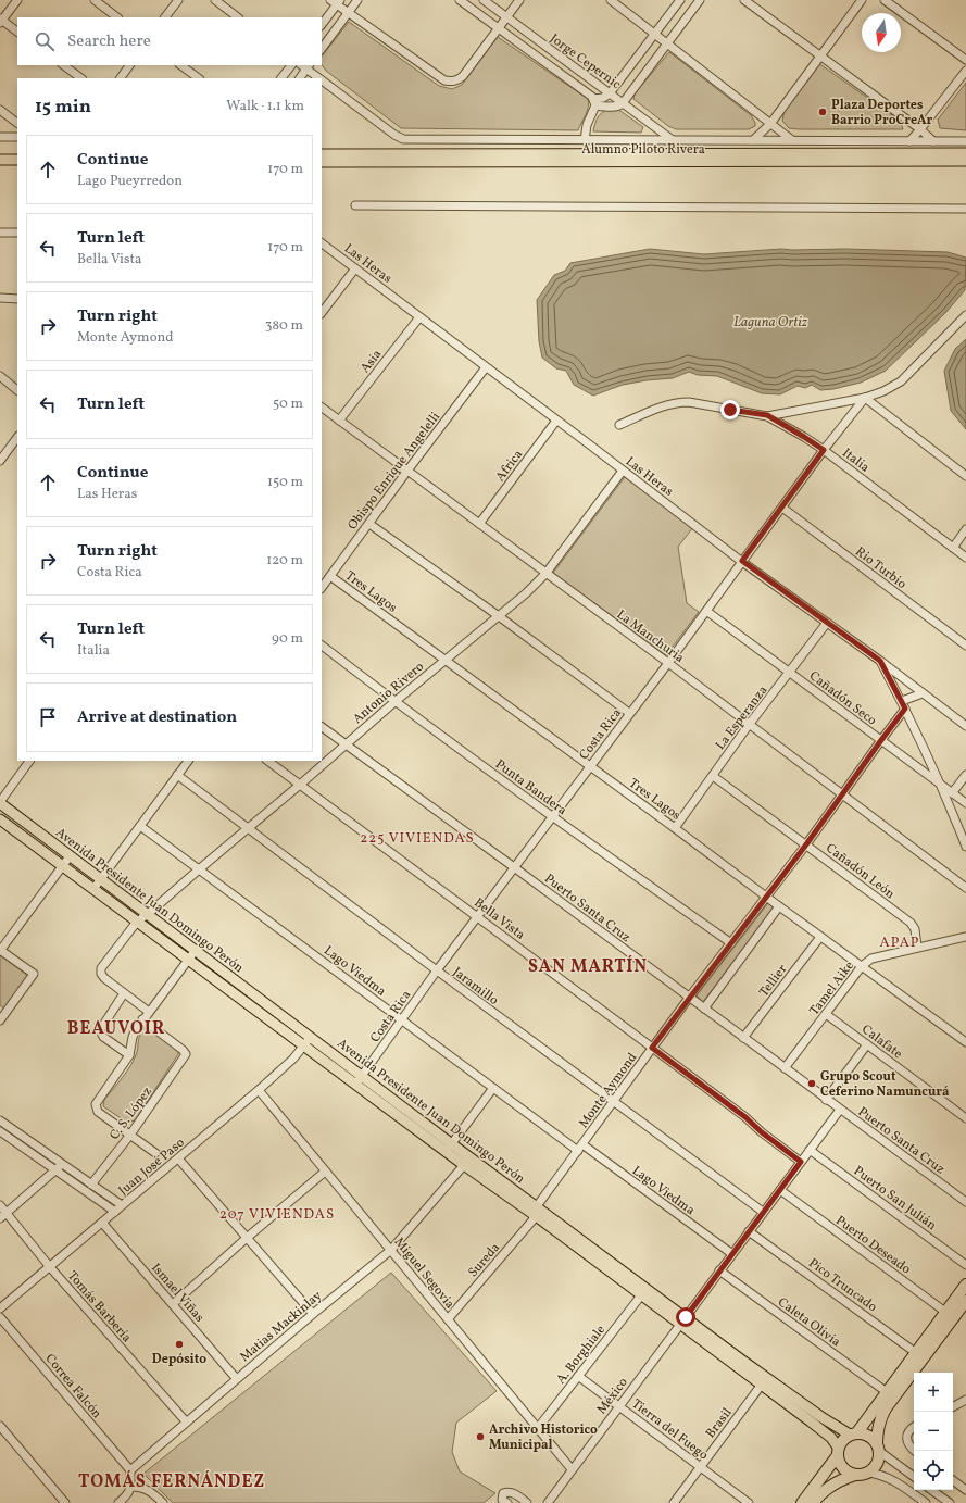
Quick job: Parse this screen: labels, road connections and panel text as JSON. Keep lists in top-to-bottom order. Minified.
{"streets":{"main road":["Alumno Piloto Rivera","Avenida Presidente Juan Domingo Perón"],"street":["Jorge Cepernic","Las Heras","Asia","Italia","Africa","Obispo Enrique Angelelli","Rio Turbio","Tres Lagos","La Manchuria","Antonio Rivero","Cañadón Seco","La Esperanza","Costa Rica","Punta Bandera","Cañadón León","Puerto Santa Cruz","Bella Vista","Lago Viedma","Tellier","Jaramillo","Tamel Aike","Calafate","Monte Aymond","C. S. López","Juan José Paso","Puerto San Julián","Puerto Deseado","Sureda","Miguel Segovia","Pico Truncado","Ismael Viñas","Tomás Barbería","Caleta Olivia","Matias Mackinlay","A. Borghiale","Correa Falcón","México","Brasil","Tierra del Fuego"]},"crossings":[["Las Heras","Asia"],["Las Heras","Africa"],["Las Heras","Obispo Enrique Angelelli"],["Las Heras","Antonio Rivero"],["Las Heras","La Esperanza"],["Las Heras","Costa Rica"],["Asia","La Manchuria"],["Italia","Costa Rica"],["Africa","La Manchuria"],["Obispo Enrique Angelelli","Tres Lagos"],["Obispo Enrique Angelelli","La Manchuria"],["Rio Turbio","Costa Rica"],["Tres Lagos","Antonio Rivero"],["Tres Lagos","La Esperanza"],["Tres Lagos","Costa Rica"],["Tres Lagos","Tellier"],["Tres Lagos","Tamel Aike"],["Tres Lagos","Monte Aymond"],["La Manchuria","Antonio Rivero"],["La Manchuria","La Esperanza"],["La Manchuria","Costa Rica"],["La Manchuria","Monte Aymond"],["Antonio Rivero","Punta Bandera"],["Antonio Rivero","Avenida Presidente Juan Domingo Perón"],["Antonio Rivero","Puerto Santa Cruz"],["Antonio Rivero","Bella Vista"],["Antonio Rivero","Lago Viedma"],["Antonio Rivero","Jaramillo"],["Cañadón Seco","La Esperanza"],["Cañadón Seco","Costa Rica"],["Cañadón Seco","Monte Aymond"],["La Esperanza","Cañadón León"],["Costa Rica","Punta Bandera"],["Costa Rica","Avenida Presidente Juan Domingo Perón"],["Costa Rica","Puerto Santa Cruz"],["Costa Rica","Bella Vista"],["Costa Rica","Lago Viedma"],["Costa Rica","Jaramillo"],["Punta Bandera","Monte Aymond"],["Cañadón León","Tamel Aike"],["Cañadón León","Monte Aymond"],["Avenida Presidente Juan Domingo Perón","Monte Aymond"],["Avenida Presidente Juan Domingo Perón","Juan José Paso"],["Avenida Presidente Juan Domingo Perón","Sureda"],["Avenida Presidente Juan Domingo Perón","Matias Mackinlay"],["Avenida Presidente Juan Domingo Perón","A. Borghiale"],["Avenida Presidente Juan Domingo Perón","México"],["Avenida Presidente Juan Domingo Perón","Brasil"],["Puerto Santa Cruz","Tellier"],["Puerto Santa Cruz","Tamel Aike"],["Puerto Santa Cruz","Monte Aymond"],["Puerto Santa Cruz","México"],["Bella Vista","Monte Aymond"],["Bella Vista","México"],["Lago Viedma","Monte Aymond"],["Lago Viedma","México"],["Jaramillo","Monte Aymond"],["Jaramillo","México"],["Tamel Aike","Calafate"],["Monte Aymond","Sureda"],["Juan José Paso","Miguel Segovia"],["Juan José Paso","Ismael Viñas"],["Juan José Paso","Tomás Barbería"],["Puerto San Julián","México"],["Puerto Deseado","México"],["Sureda","Miguel Segovia"],["Miguel Segovia","Matias Mackinlay"],["Miguel Segovia","A. Borghiale"],["Miguel Segovia","México"],["Pico Truncado","México"],["Ismael Viñas","Matias Mackinlay"],["Tomás Barbería","Matias Mackinlay"],["Caleta Olivia","México"],["Matias Mackinlay","Correa Falcón"],["A. Borghiale","Tierra del Fuego"],["México","Tierra del Fuego"],["Brasil","Tierra del Fuego"]],"districts":["225 VIVIENDAS","APAP","SAN MARTÍN","BEAUVOIR","207 VIVIENDAS","TOMÁS FERNÁNDEZ"],"water":["Laguna Ortiz"],"places":["Plaza Deportes Barrio ProCreAr","Grupo Scout Ceferino Namuncurá","Depósito","Archivo Historico Municipal"],"north":"bottom","page":{"search":"Search here","heading":["15 min","Walk · 1.1 km"],"list":[["Continue","Lago Pueyrredon","170 m"],["Turn left","Bella Vista","170 m"],["Turn right","Monte Aymond","380 m"],["Turn left","50 m"],["Continue","Las Heras","150 m"],["Turn right","Costa Rica","120 m"],["Turn left","Italia","90 m"],"Arrive at destination"],"map_buttons":["+","−"]}}
